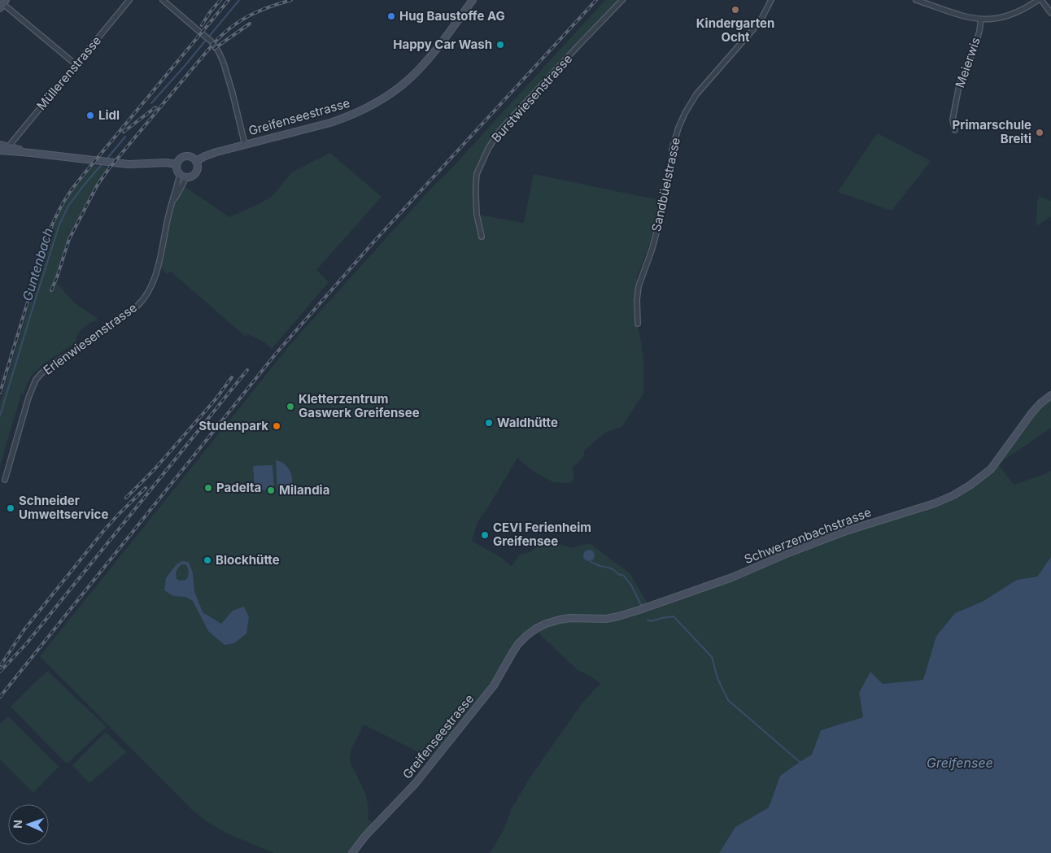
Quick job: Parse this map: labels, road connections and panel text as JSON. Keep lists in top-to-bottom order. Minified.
{"streets":{"street":["Meierwis","Müllerenstrasse","Burstwiesenstrasse","Greifenseestrasse","Sandbüelstrasse","Erlenwiesenstrasse","Schwerzenbachstrasse"]},"crossings":[["Greifenseestrasse","Erlenwiesenstrasse"],["Greifenseestrasse","Schwerzenbachstrasse"]],"water":["Guntenbach","Greifensee"],"places":["Kindergarten Ocht","Hug Baustoffe AG","Happy Car Wash","Lidl","Primarschule Breiti","Kletterzentrum Gaswerk Greifensee","Waldhütte","Studenpark","Padelta","Milandia","Schneider Umweltservice","CEVI Ferienheim Greifensee","Blockhütte"],"north":"left"}
